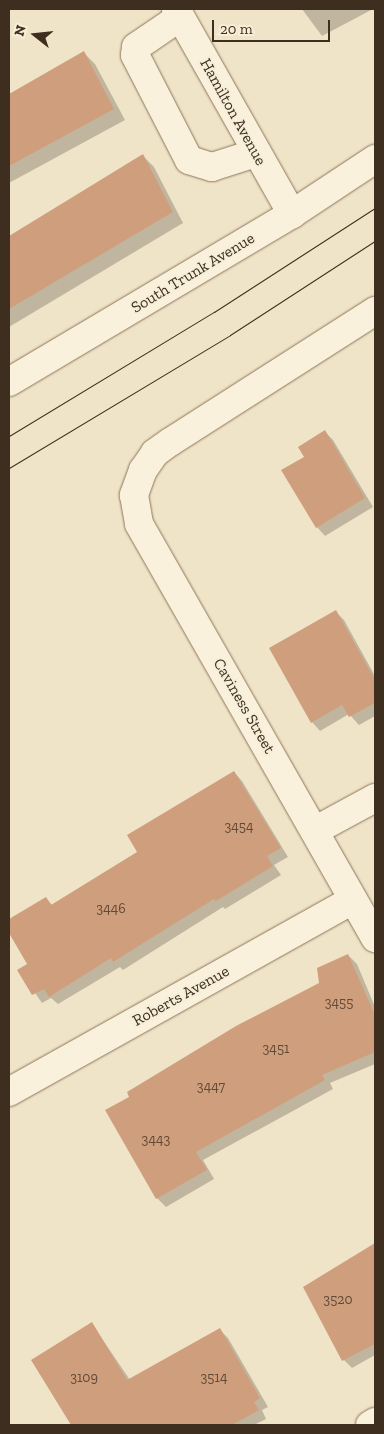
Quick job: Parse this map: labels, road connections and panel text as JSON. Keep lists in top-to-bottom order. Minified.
{"streets":{"street":["Hamilton Avenue","South Trunk Avenue","Caviness Street","Roberts Avenue"]},"crossings":[["Hamilton Avenue","South Trunk Avenue"],["Caviness Street","Roberts Avenue"]],"house_numbers":["3454","3446","3455","3451","3447","3443","3520","3109","3514"],"scale_bar":"20 m","north":"left"}
